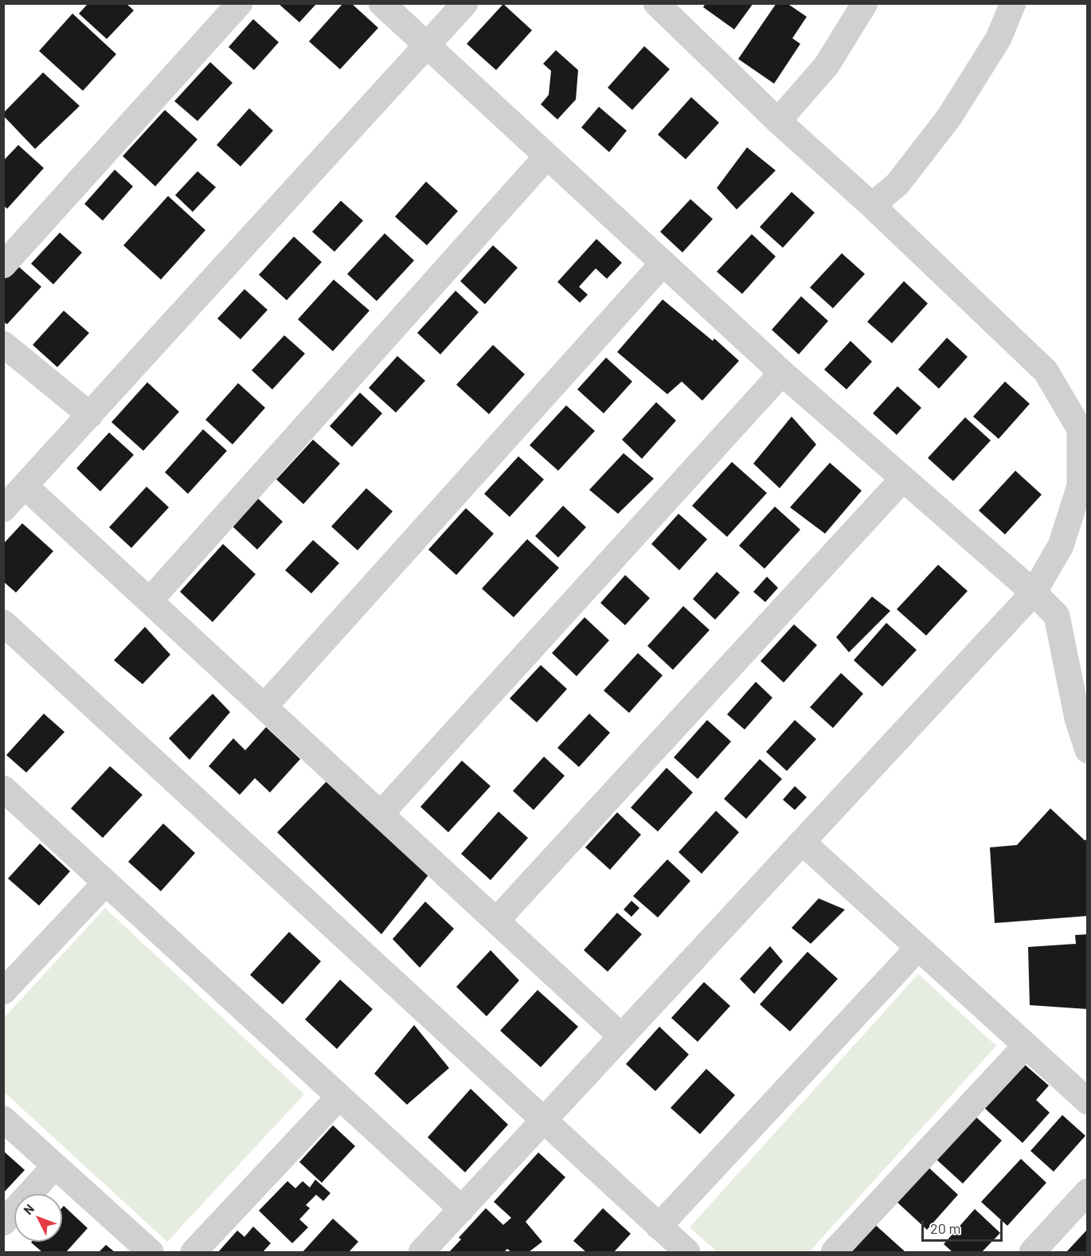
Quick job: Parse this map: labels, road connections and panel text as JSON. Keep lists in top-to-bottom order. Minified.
{"scale_bar":"20 m","north":"top left"}
